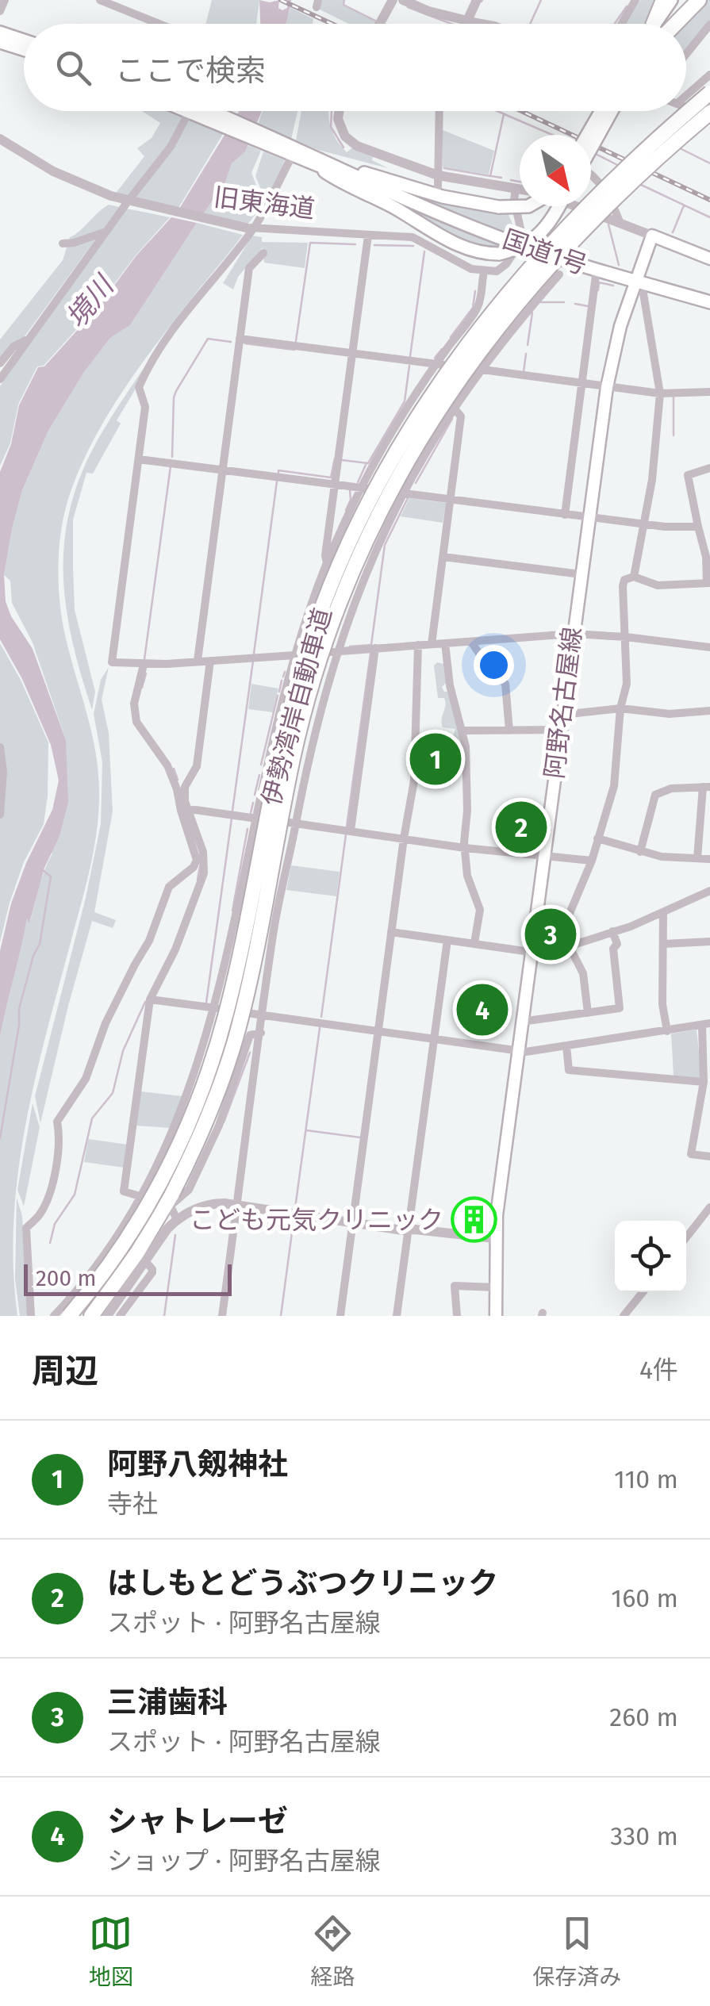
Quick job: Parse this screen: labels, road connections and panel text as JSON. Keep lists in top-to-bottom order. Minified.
{"streets":{"highway":["国道1号","伊勢湾岸自動車道"],"main road":["阿野名古屋線"],"street":["旧東海道"]},"crossings":[["国道1号","阿野名古屋線"]],"water":["境川"],"places":{"building":["こども元気クリニック"]},"scale_bar":"200 m","north":"bottom right","page":{"search":"ここで検索","pins":["1","2","3","4"],"scale":"200 m","heading":["周辺","4件"],"list":[{"mark":"1","name":"阿野八剱神社","note":"寺社","value":"110 m"},{"mark":"2","name":"はしもとどうぶつクリニック","note":"スポット · 阿野名古屋線","value":"160 m"},{"mark":"3","name":"三浦歯科","note":"スポット · 阿野名古屋線","value":"260 m"},{"mark":"4","name":"シャトレーゼ","note":"ショップ · 阿野名古屋線","value":"330 m"}],"nav":["地図","経路","保存済み"]}}
